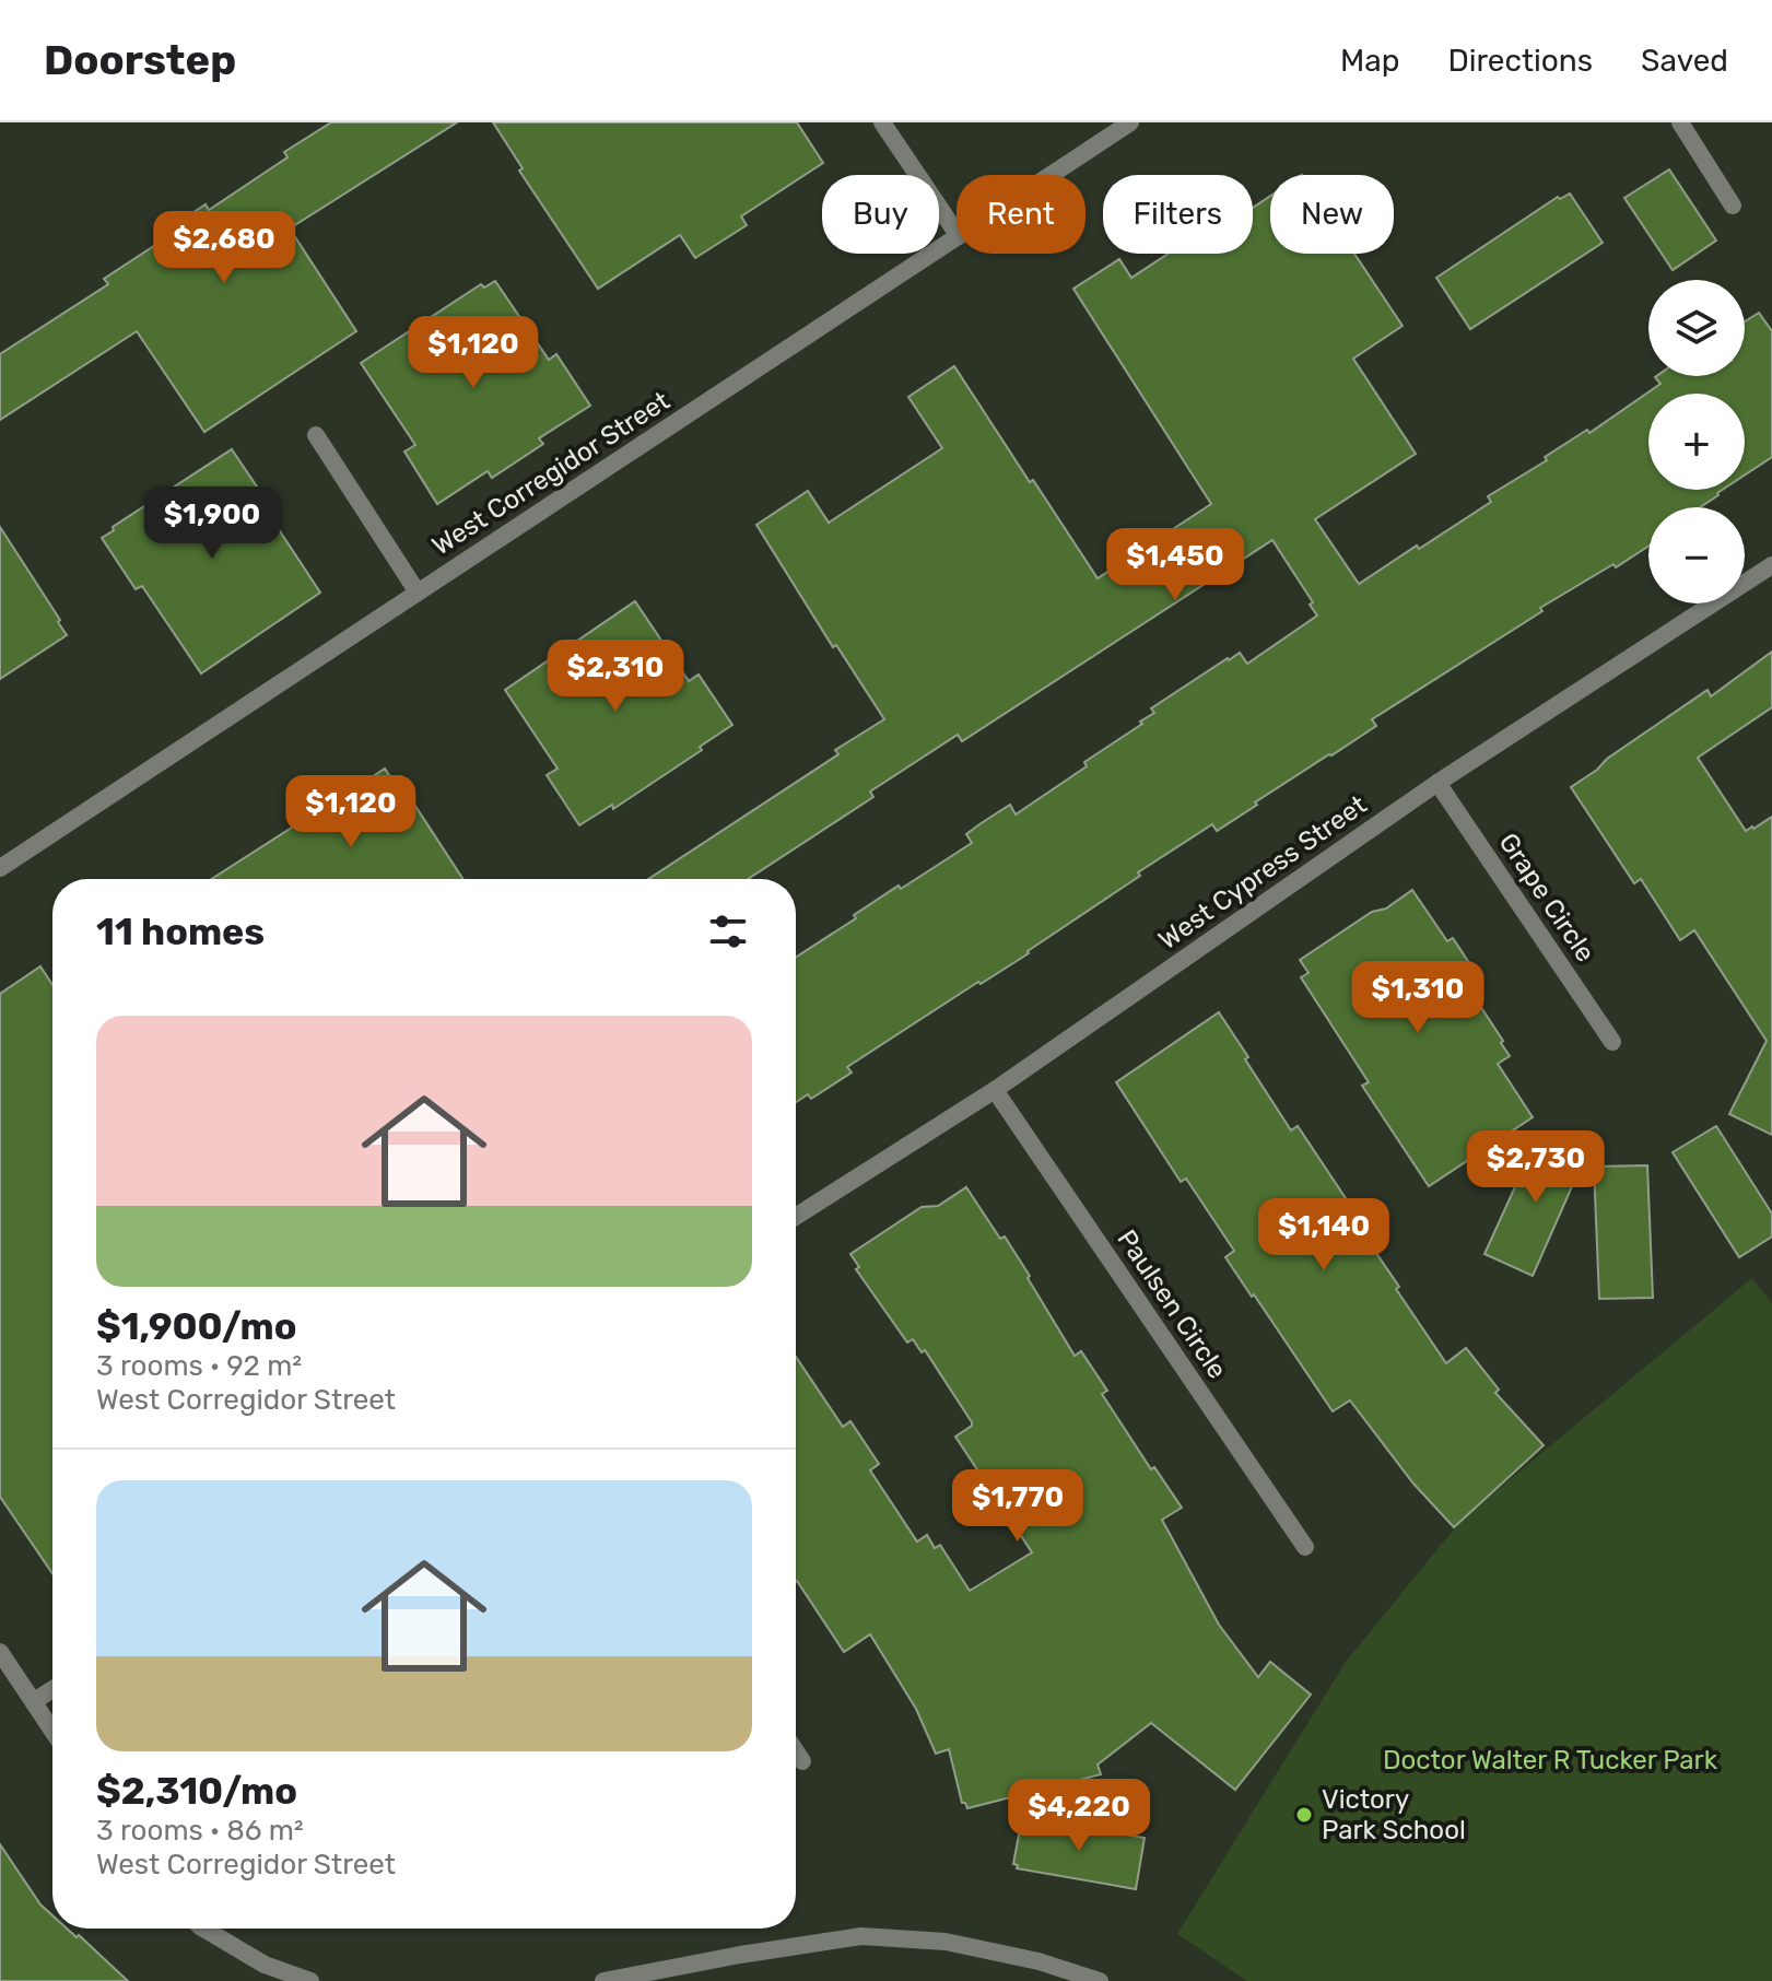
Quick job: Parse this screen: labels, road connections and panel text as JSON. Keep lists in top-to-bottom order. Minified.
{"streets":{"street":["West Corregidor Street","West Cypress Street","Grape Circle","Paulsen Circle"]},"crossings":[["West Cypress Street","Grape Circle"],["West Cypress Street","Paulsen Circle"]],"parks":["Doctor Walter R Tucker Park"],"places":["Victory Park School"],"page":{"header":"Doorstep","nav":["Map","Directions","Saved"],"chip":["Buy","Rent","Filters","New"],"price":["$2,680","$1,120","$1,900","$1,450","$2,310","$1,120","$1,310","$2,730","$1,140","$1,770","$4,220"],"map_buttons":["+","−"],"heading":"11 homes","list":[{"name":"$1,900/mo","note":"3 rooms · 92 m² · West Corregidor Street"},{"name":"$2,310/mo","note":"3 rooms · 86 m² · West Corregidor Street"}]}}
